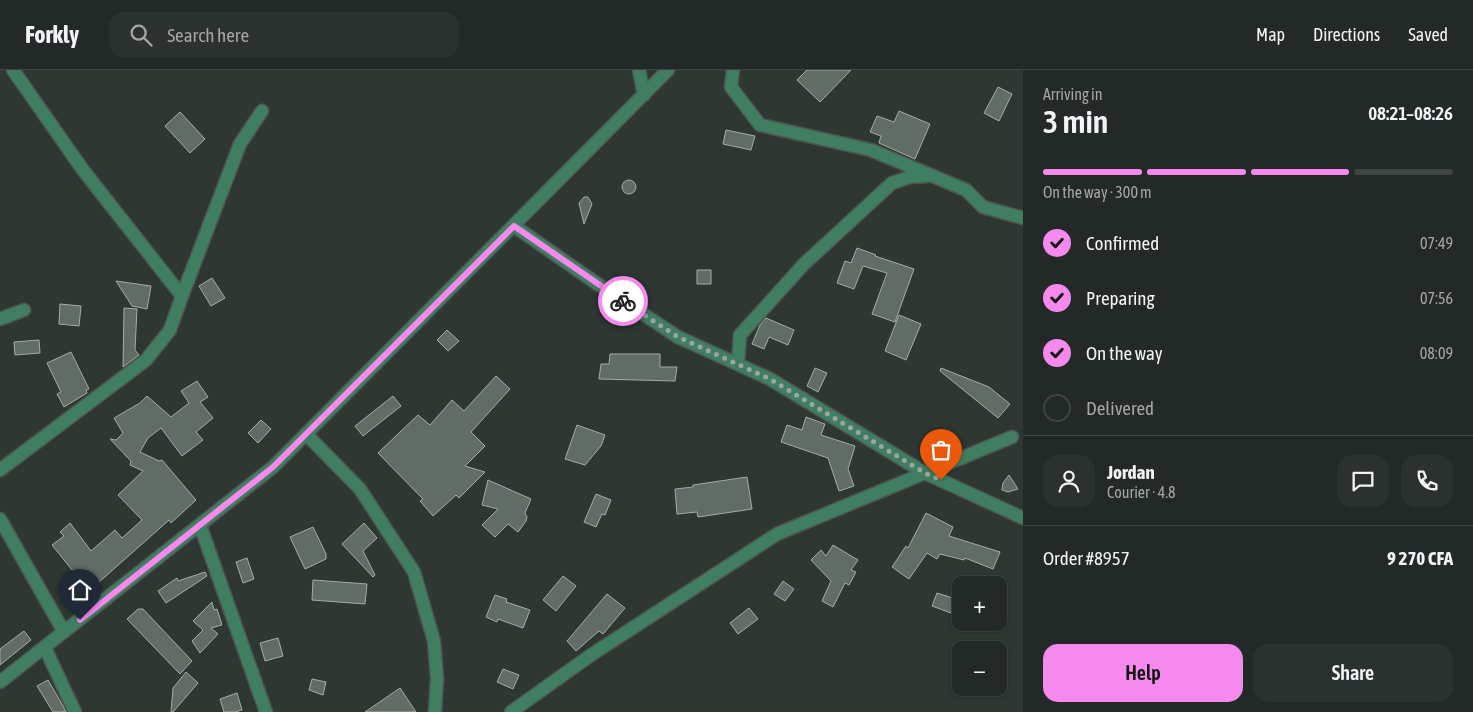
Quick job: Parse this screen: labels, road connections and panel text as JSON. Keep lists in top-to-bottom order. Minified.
{"page":{"header":"Forkly","search":"Search here","nav":["Map","Directions","Saved"],"heading":["3 min","Arriving in","08:21–08:26"],"panel":["Jordan","Courier · 4.8","Order #8957","9 270 CFA"],"bar":"On the way · 300 m","list":[["Confirmed","07:49"],["Preparing","07:56"],["On the way","08:09"],"Delivered"],"map_buttons":["+","−"],"buttons":["Help","Share"]}}
